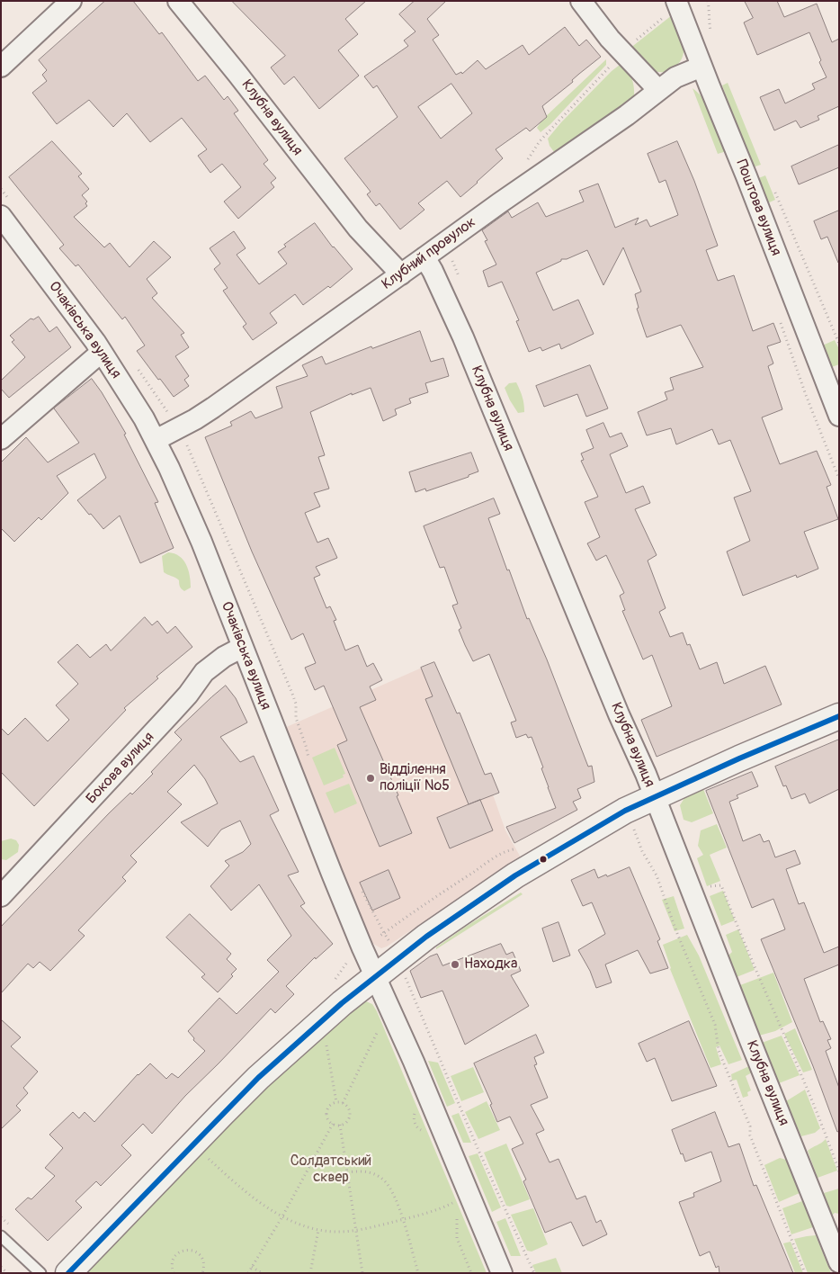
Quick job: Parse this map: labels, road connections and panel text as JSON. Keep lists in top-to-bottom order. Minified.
{"streets":{"street":["Клубна вулиця","Поштова вулиця","Клубний провулок","Очаківська вулиця","Бокова вулиця"]},"crossings":[["Клубна вулиця","Клубний провулок"],["Поштова вулиця","Клубний провулок"],["Клубний провулок","Очаківська вулиця"],["Очаківська вулиця","Бокова вулиця"]],"parks":["Солдатський сквер"],"places":["Відділення поліції №5","Находка"]}
